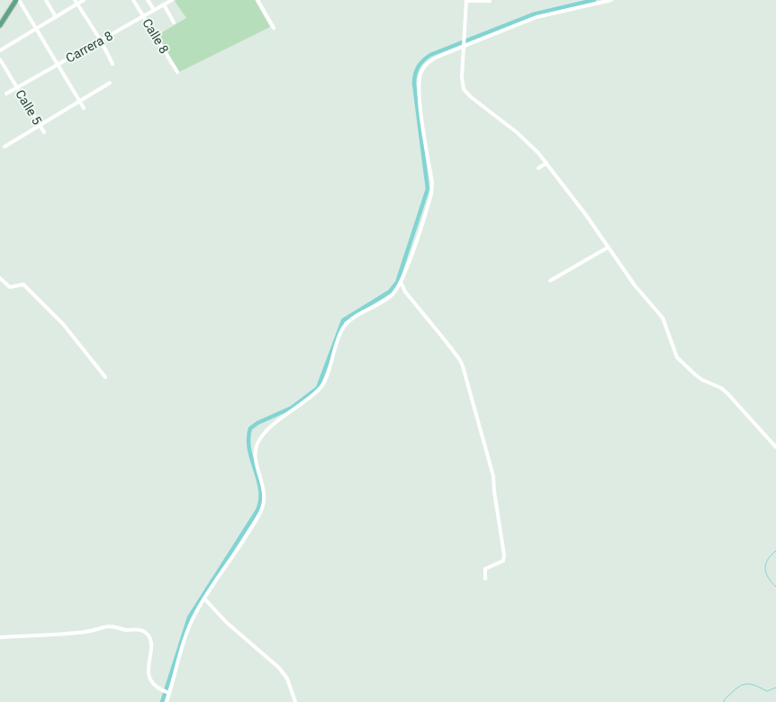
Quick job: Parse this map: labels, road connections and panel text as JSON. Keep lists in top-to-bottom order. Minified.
{"streets":{"street":["Calle 8","Carrera 8","Calle 5"]},"crossings":[["Calle 8","Carrera 8"],["Carrera 8","Calle 5"]]}
